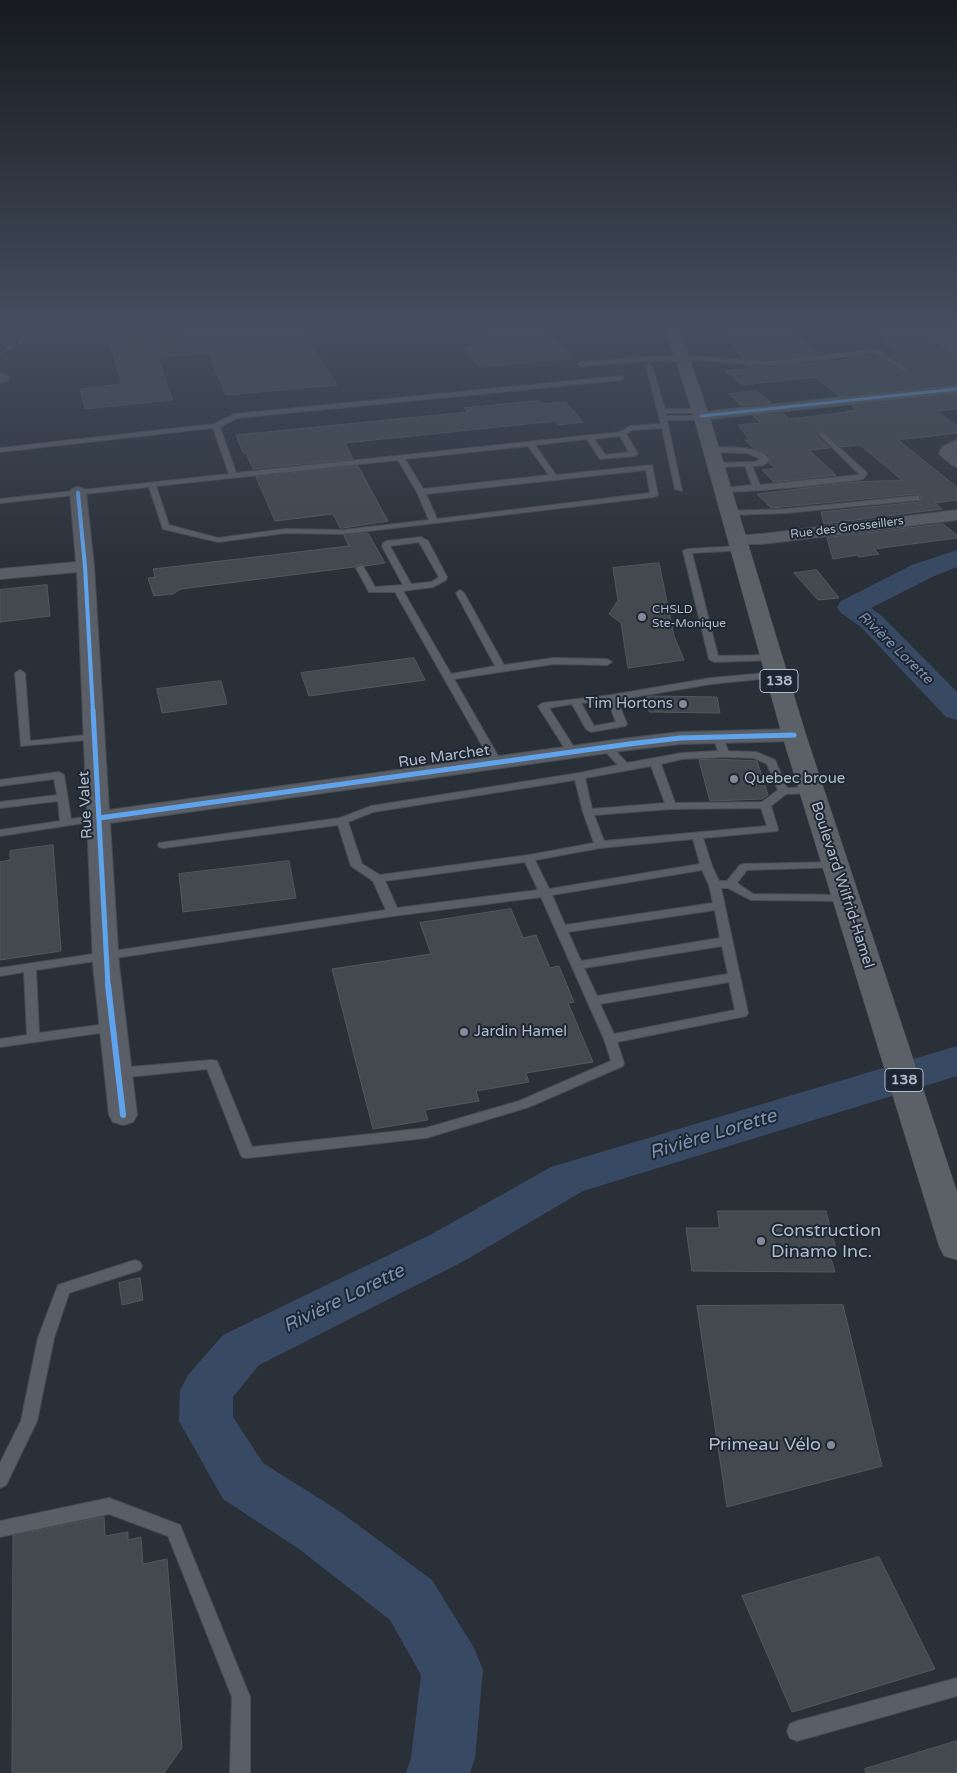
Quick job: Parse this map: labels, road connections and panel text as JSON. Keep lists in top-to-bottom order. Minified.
{"streets":{"main road":["138","Boulevard Wilfrid-Hamel"],"street":["Rue des Grosseillers","Rue Marchet","Rue Valet"]},"crossings":[["Rue des Grosseillers","Boulevard Wilfrid-Hamel"],["Rue Marchet","Rue Valet"],["Rue Marchet","Boulevard Wilfrid-Hamel"]],"water":["Rivière Lorette"],"places":["CHSLD Ste-Monique","Tim Hortons","Quebec broue","Jardin Hamel","Construction Dinamo Inc.","Primeau Vélo"]}
